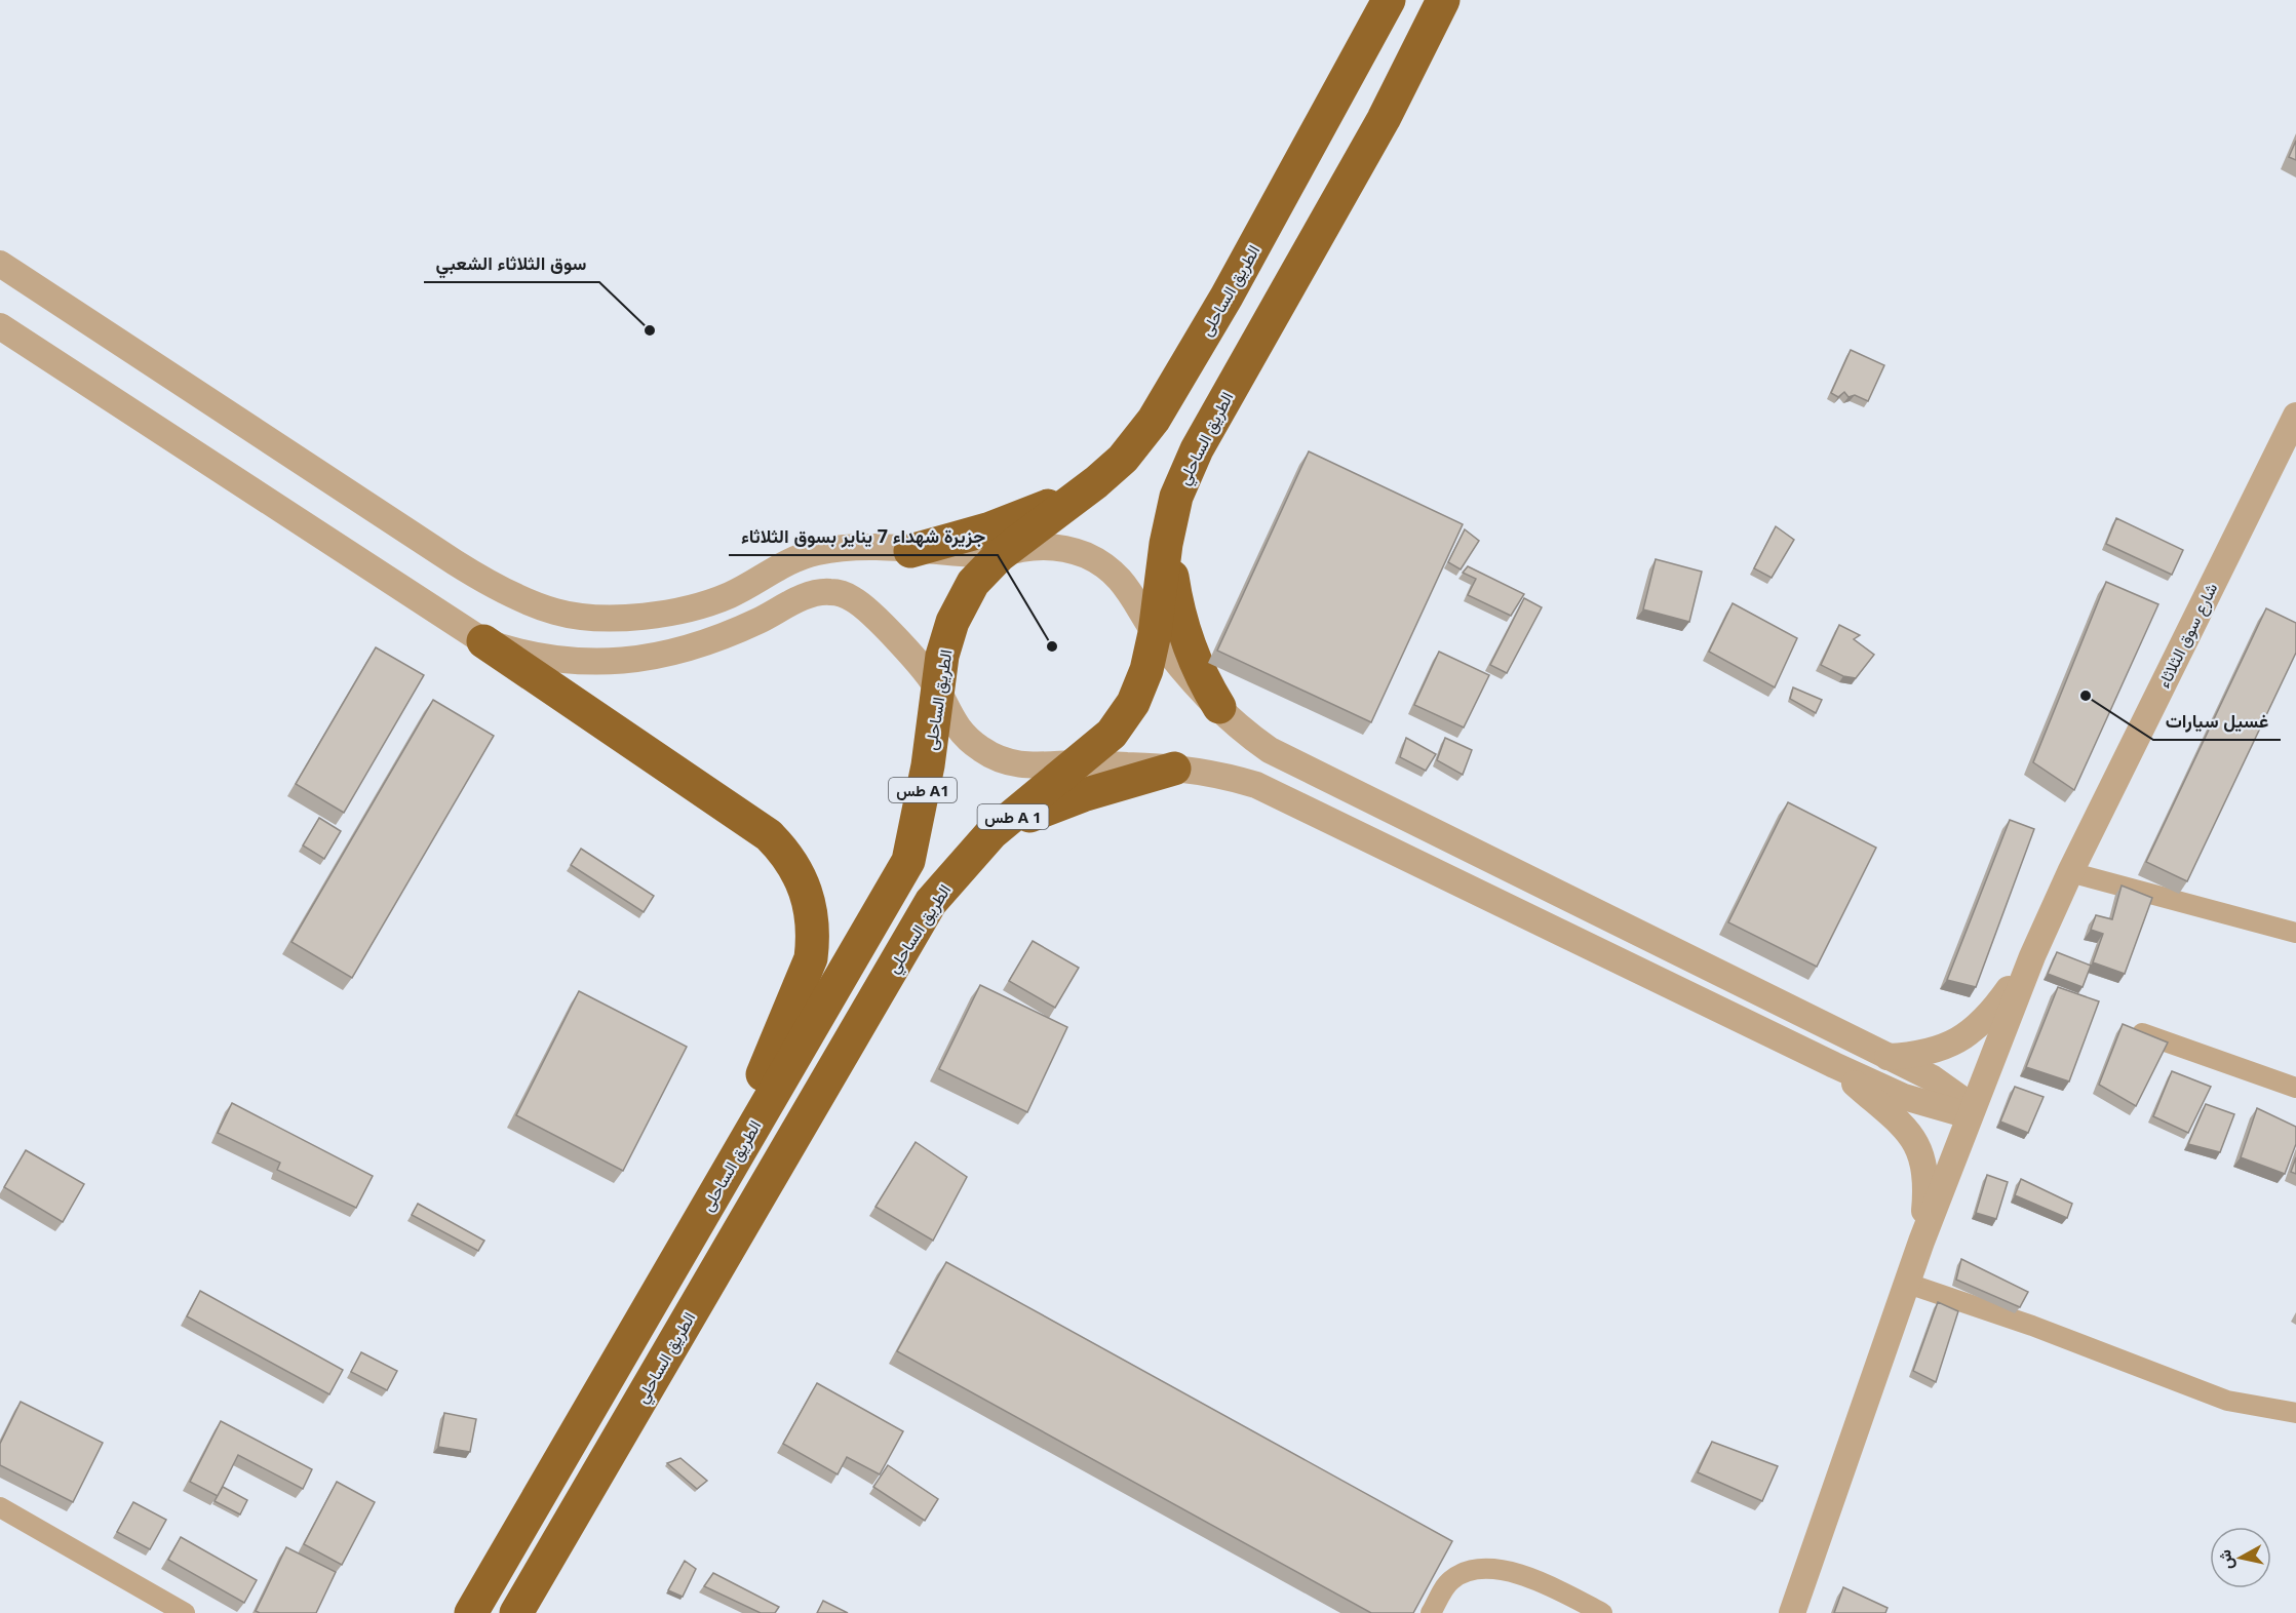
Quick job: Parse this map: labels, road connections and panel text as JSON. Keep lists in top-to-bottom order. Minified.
{"streets":{"highway":["الطريق الساحلى","الطريق الساحلي","طس A1","طس A 1"],"street":["شارع سوق الثلاثاء"]},"crossings":[["الطريق الساحلى","الطريق الساحلي"]],"places":["سوق الثلاثاء الشعبي","جزيرة شهداء 7 يناير بسوق الثلاثاء","غسيل سيارات"],"north":"left"}
